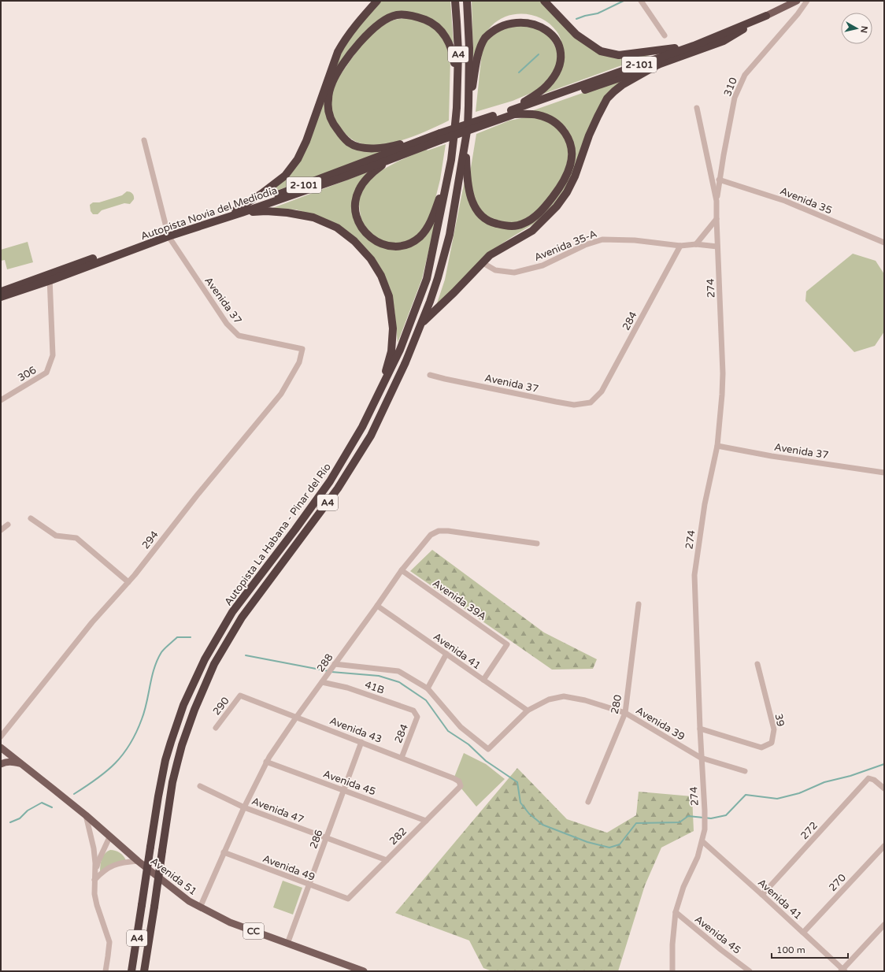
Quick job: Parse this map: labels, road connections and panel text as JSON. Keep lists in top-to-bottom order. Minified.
{"streets":{"highway":["A4","2-101","Autopista Novia del Mediodía","Autopista La Habana - Pinar del Río"],"main road":["Avenida 51","CC"],"street":["310","Avenida 35","Avenida 35-A","274","Avenida 37","284","306","294","Avenida 39A","Avenida 41","288","41B","280","290","39","Avenida 39","Avenida 43","Avenida 45","Avenida 47","272","282","286","Avenida 49","270"]},"crossings":[["2-101","Autopista Novia del Mediodía"],["310","Avenida 35"],["310","274"],["Autopista Novia del Mediodía","Avenida 37"],["Autopista Novia del Mediodía","306"],["Avenida 35-A","274"],["Avenida 35-A","284"],["274","Avenida 37"],["274","Avenida 41"],["274","39"],["274","Avenida 39"],["274","Avenida 45"],["Avenida 37","284"],["Avenida 37","294"],["284","41B"],["284","Avenida 43"],["Avenida 39A","Avenida 41"],["Avenida 39A","288"],["Avenida 41","288"],["Avenida 41","Avenida 39"],["Avenida 41","272"],["Avenida 41","270"],["288","41B"],["288","Avenida 43"],["288","Avenida 45"],["288","Avenida 47"],["288","Avenida 49"],["288","Avenida 51"],["280","Avenida 39"],["290","Avenida 43"],["Avenida 43","282"],["Avenida 43","286"],["Avenida 45","282"],["Avenida 45","286"],["Avenida 47","282"],["Avenida 47","286"],["282","Avenida 49"],["286","Avenida 49"],["286","Avenida 51"]],"scale_bar":"100 m","north":"right"}
